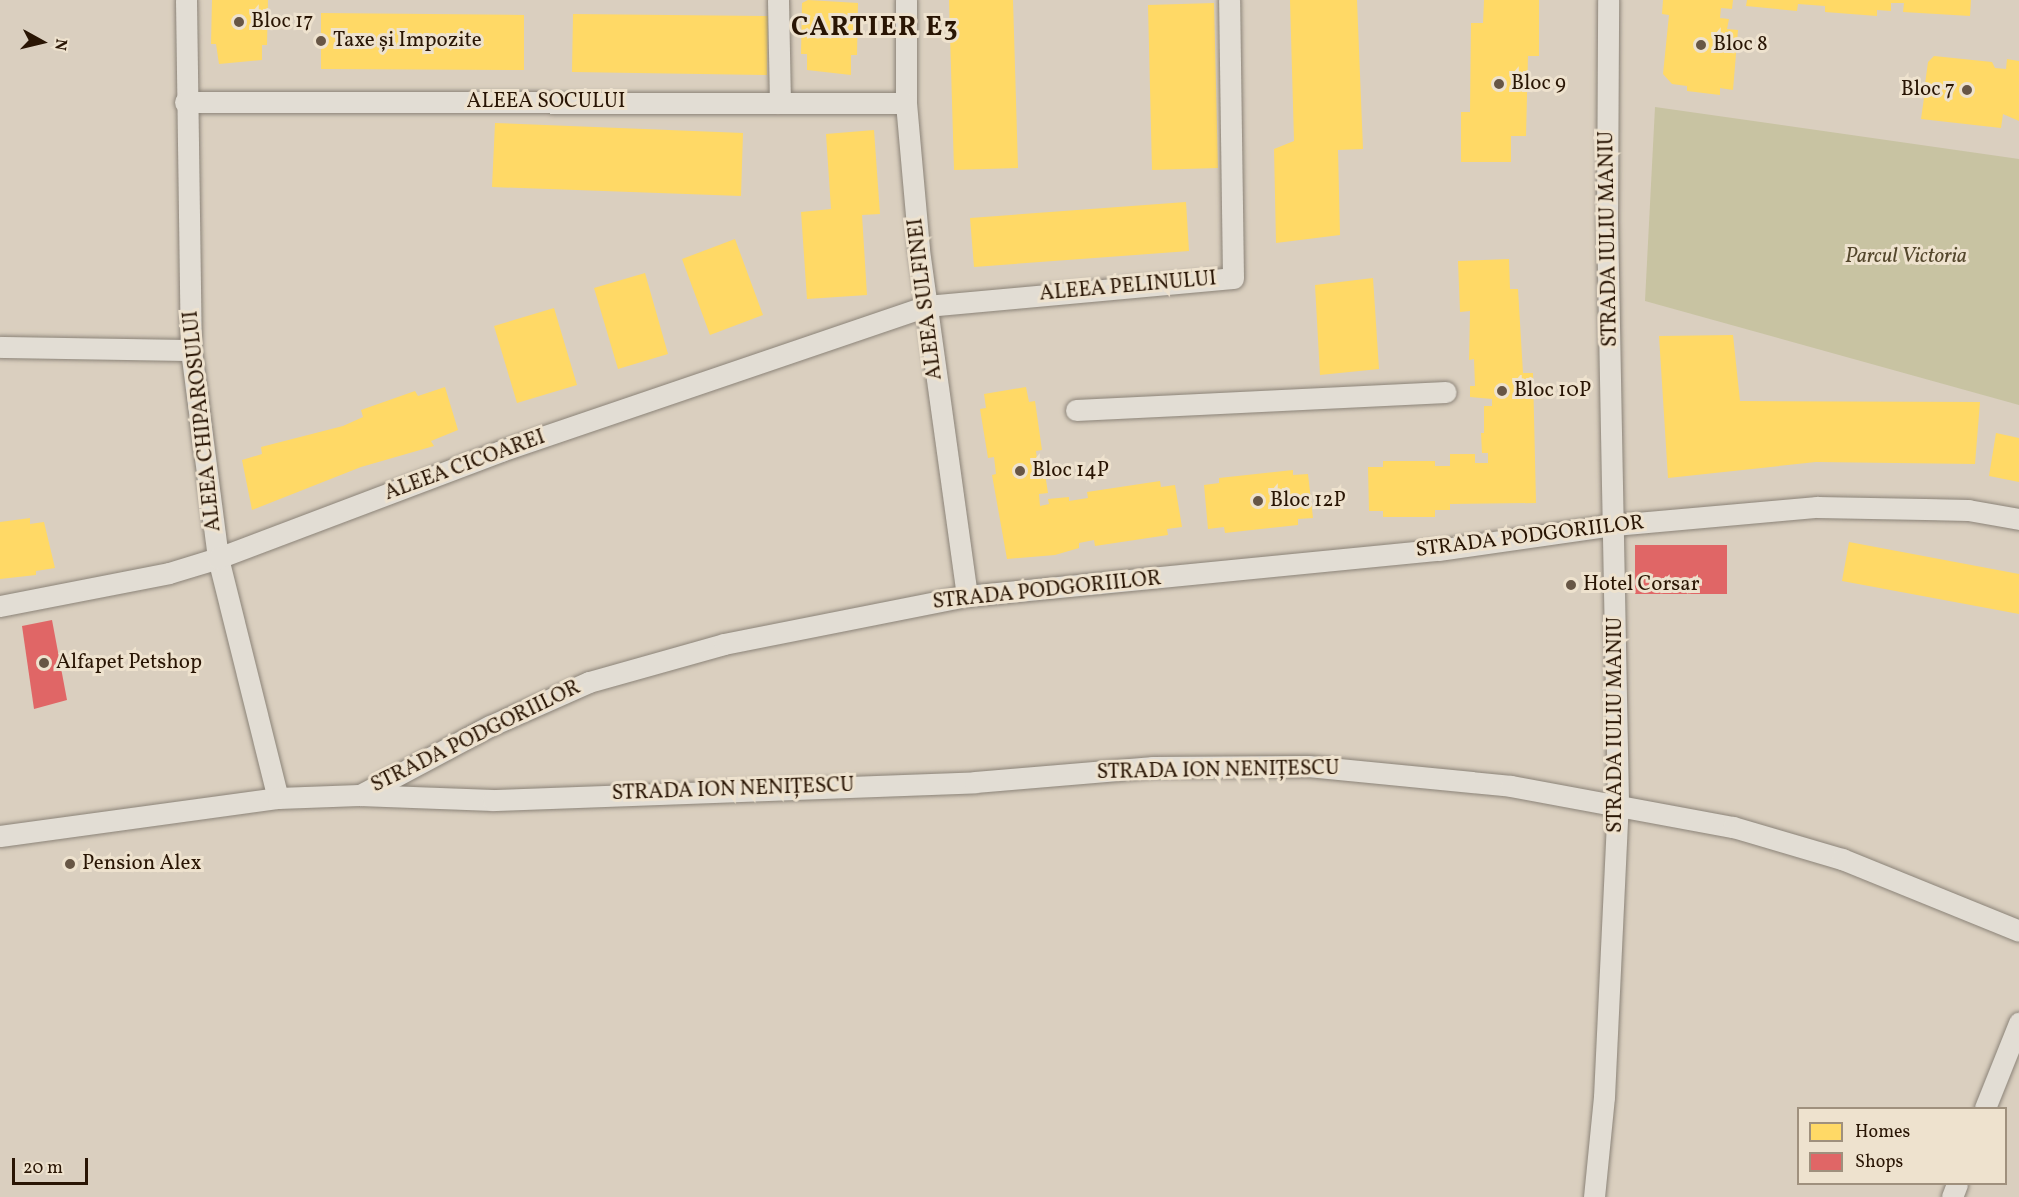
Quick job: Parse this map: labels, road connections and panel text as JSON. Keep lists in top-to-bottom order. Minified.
{"streets":{"street":["ALEEA SOCULUI","STRADA IULIU MANIU","ALEEA PELINULUI","ALEEA SULFINEI","ALEEA CHIPAROSULUI","ALEEA CICOAREI","STRADA PODGORIILOR","STRADA ION NENIȚESCU"]},"crossings":[["ALEEA SOCULUI","ALEEA SULFINEI"],["ALEEA SOCULUI","ALEEA CHIPAROSULUI"],["STRADA IULIU MANIU","STRADA PODGORIILOR"],["STRADA IULIU MANIU","STRADA ION NENIȚESCU"],["ALEEA PELINULUI","ALEEA SULFINEI"],["ALEEA PELINULUI","ALEEA CICOAREI"],["ALEEA SULFINEI","ALEEA CICOAREI"],["ALEEA SULFINEI","STRADA PODGORIILOR"],["ALEEA CHIPAROSULUI","ALEEA CICOAREI"],["ALEEA CHIPAROSULUI","STRADA PODGORIILOR"],["STRADA PODGORIILOR","STRADA ION NENIȚESCU"]],"districts":["CARTIER E3"],"parks":["Parcul Victoria"],"places":["Bloc 17","Taxe și Impozite","Bloc 8","Bloc 9","Bloc 7","Bloc 10P","Bloc 14P","Bloc 12P","Hotel Corsar","Alfapet Petshop","Pension Alex"],"legend":["Homes","Shops"],"scale_bar":"20 m","north":"right"}
